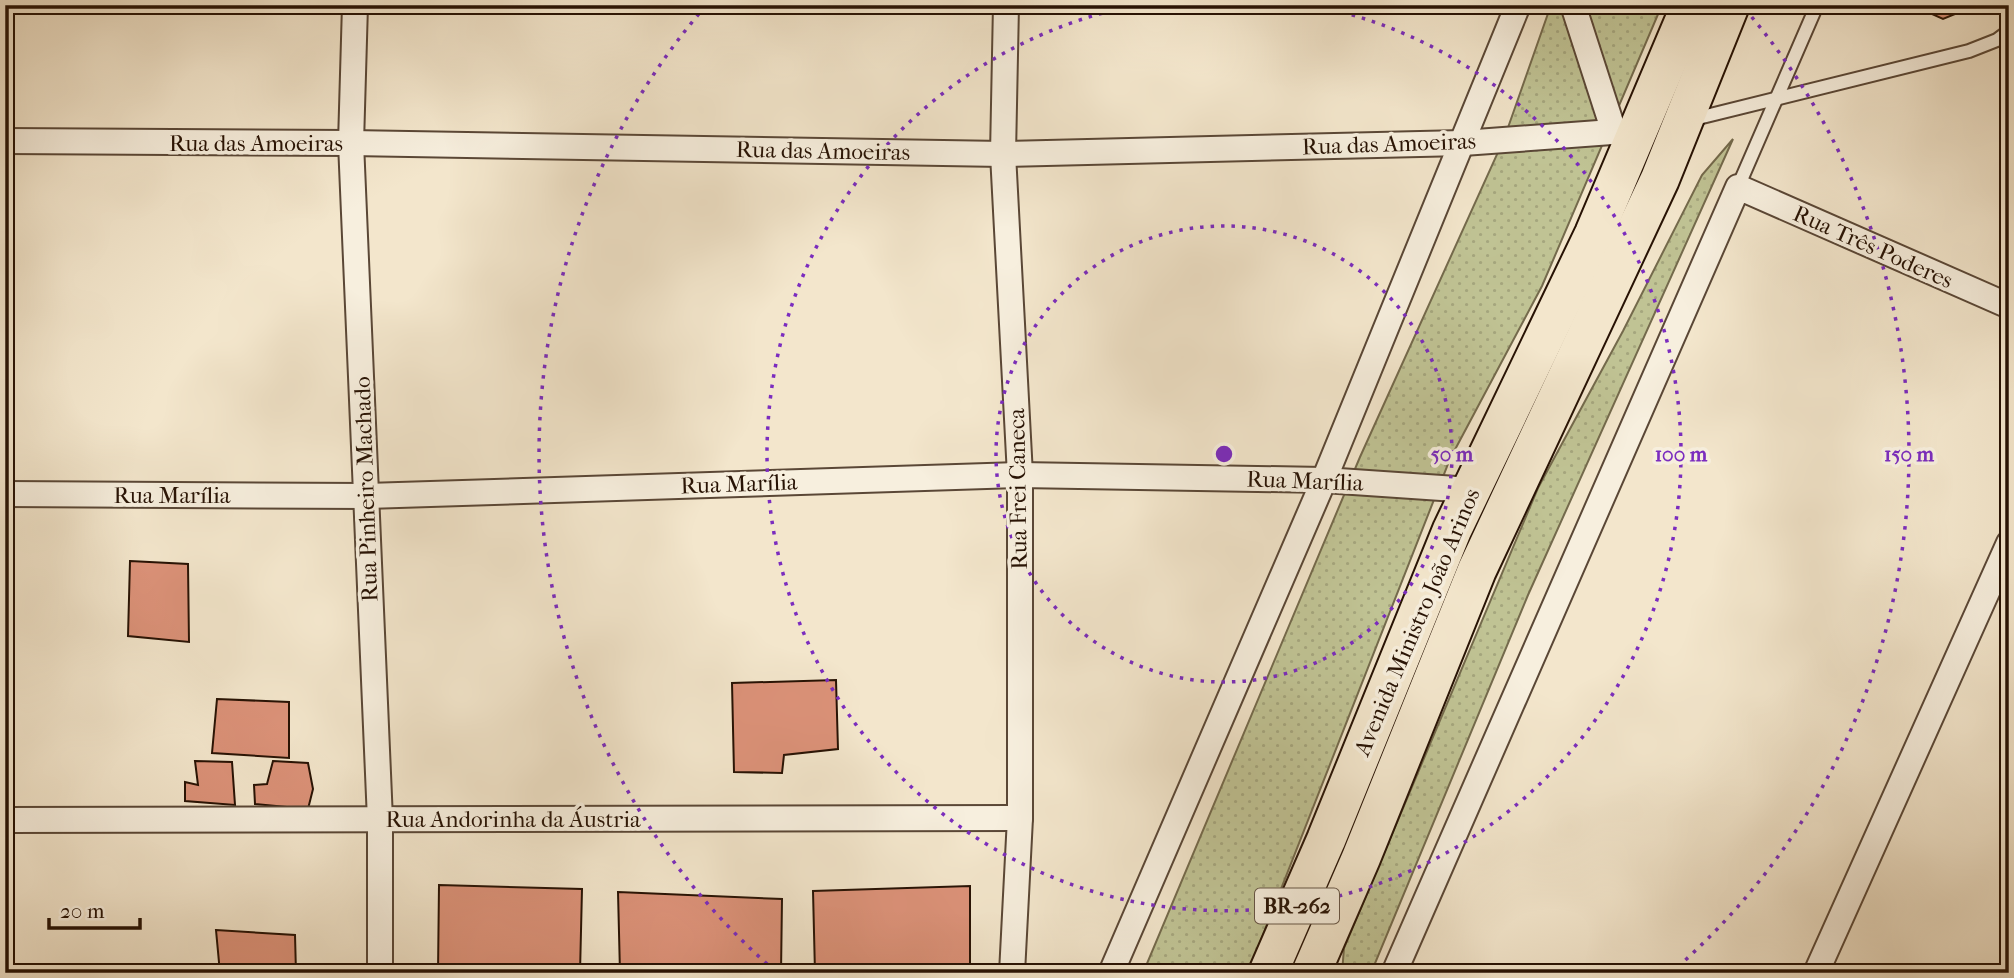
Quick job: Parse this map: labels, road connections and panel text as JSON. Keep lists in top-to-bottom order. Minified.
{"streets":{"highway":["Avenida Ministro João Arinos","BR-262"],"street":["Rua das Amoeiras","Rua Três Poderes","Rua Marília","Rua Pinheiro Machado","Rua Frei Caneca","Rua Andorinha da Áustria"]},"crossings":[["Rua das Amoeiras","Rua Pinheiro Machado"],["Rua das Amoeiras","Rua Frei Caneca"],["Rua das Amoeiras","Avenida Ministro João Arinos"],["Rua Marília","Rua Pinheiro Machado"],["Rua Marília","Rua Frei Caneca"],["Rua Marília","Avenida Ministro João Arinos"],["Rua Pinheiro Machado","Rua Andorinha da Áustria"],["Rua Frei Caneca","Rua Andorinha da Áustria"]],"scale_bar":"20 m","rings":["50 m","100 m","150 m"]}
